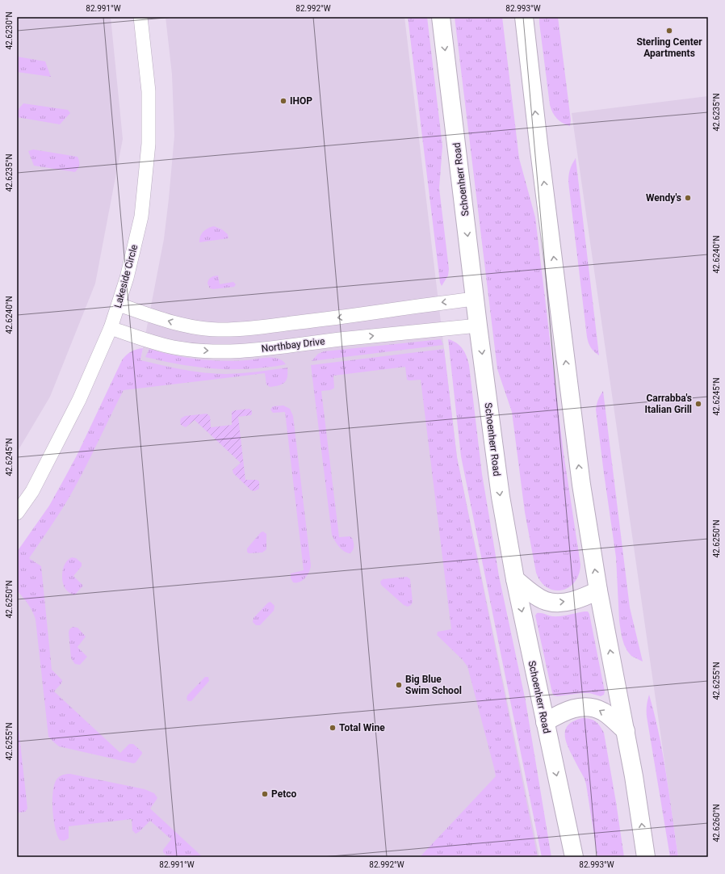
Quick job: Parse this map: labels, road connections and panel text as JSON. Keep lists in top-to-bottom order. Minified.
{"streets":{"main road":["Schoenherr Road"],"street":["Lakeside Circle","Northbay Drive"]},"crossings":[["Schoenherr Road","Northbay Drive"],["Lakeside Circle","Northbay Drive"]],"places":["Sterling Center Apartments","IHOP","Wendy's","Carrabba's Italian Grill","Big Blue Swim School","Total Wine","Petco"],"coordinates":["82.991°W","82.992°W","82.993°W","42.6230°N","42.6235°N","42.6240°N","42.6245°N","42.6250°N","42.6255°N","42.6260°N"]}
